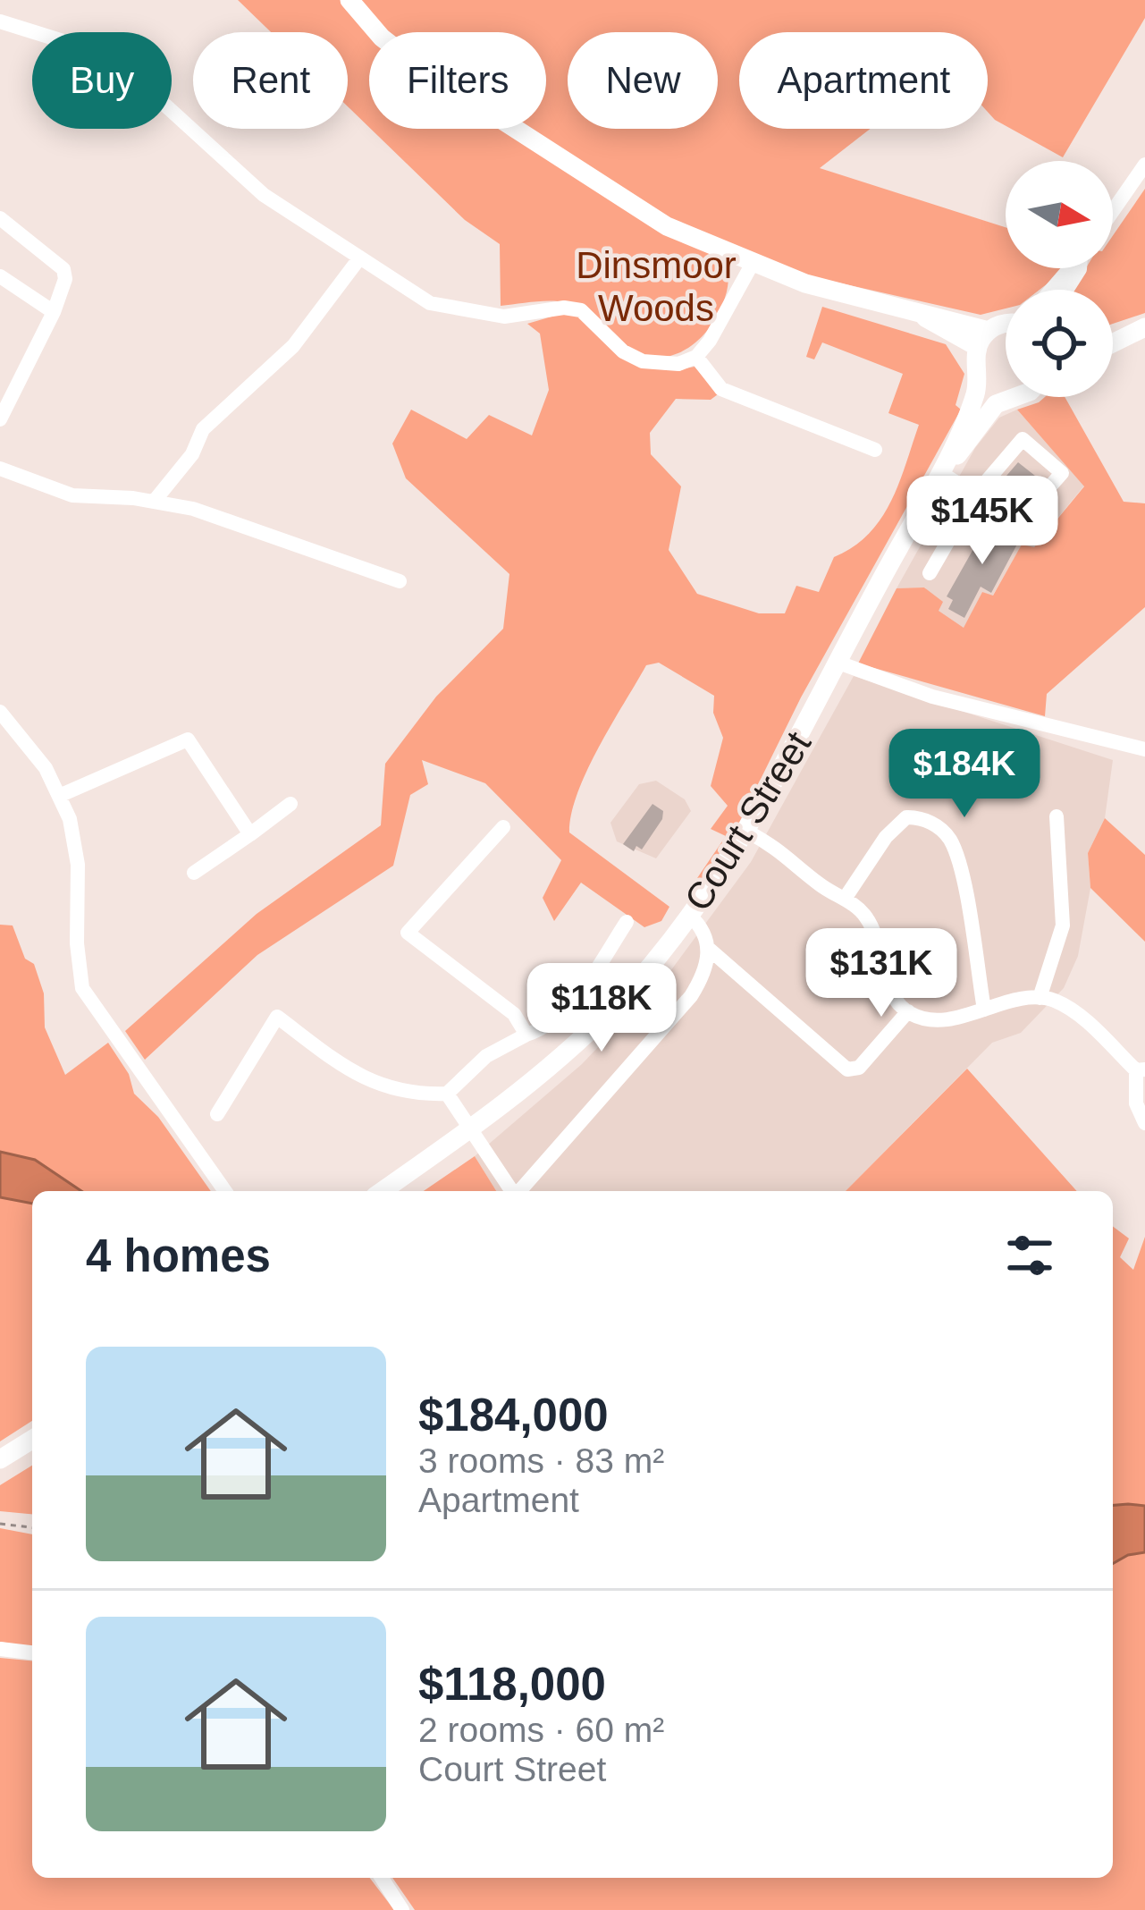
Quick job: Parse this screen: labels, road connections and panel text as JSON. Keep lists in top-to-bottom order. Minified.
{"streets":{"main road":["Court Street"]},"parks":["Dinsmoor Woods"],"north":"right","page":{"chip":["Buy","Rent","Filters","New","Apartment"],"price":["$145K","$184K","$131K","$118K"],"heading":"4 homes","list":[{"name":"$184,000","note":"3 rooms · 83 m² · Apartment"},{"name":"$118,000","note":"2 rooms · 60 m² · Court Street"}]}}
